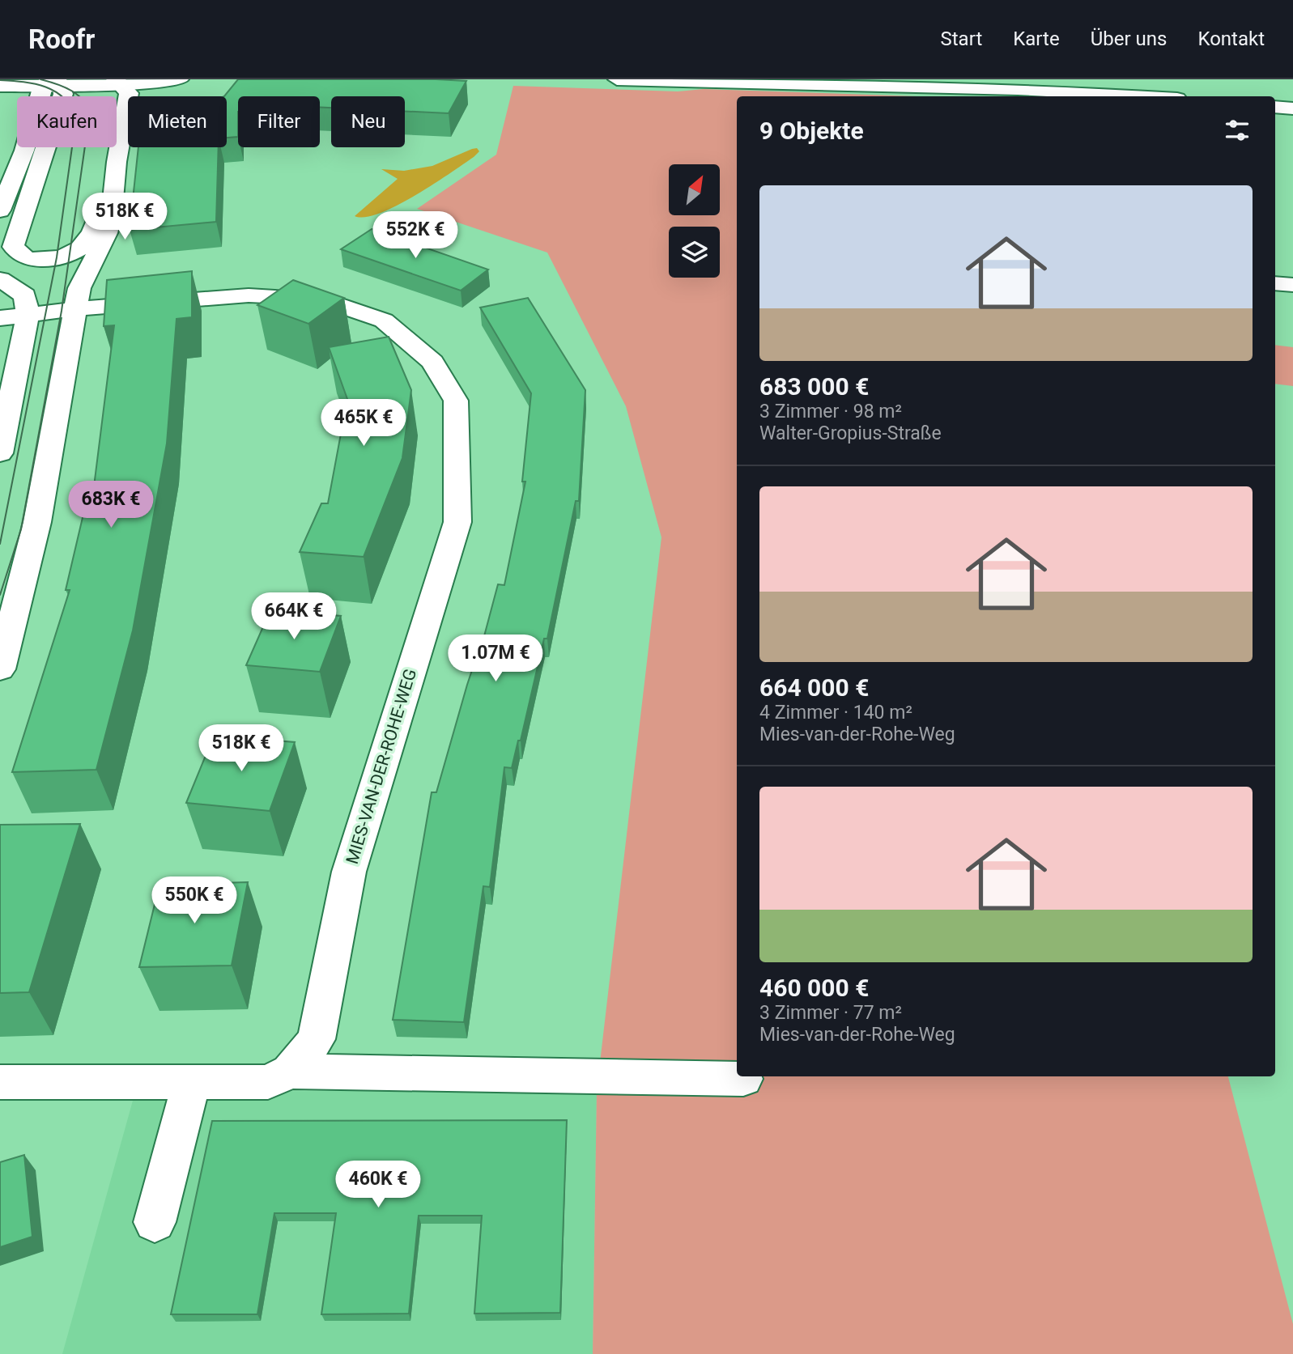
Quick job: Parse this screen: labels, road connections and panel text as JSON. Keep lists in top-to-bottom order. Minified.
{"streets":{"street":["MIES-VAN-DER-ROHE-WEG"]},"north":"top right","page":{"header":"Roofr","nav":["Start","Karte","Über uns","Kontakt"],"chip":["Kaufen","Mieten","Filter","Neu"],"heading":"9 Objekte","list":[{"name":"683 000 €","note":"3 Zimmer · 98 m² · Walter-Gropius-Straße"},{"name":"664 000 €","note":"4 Zimmer · 140 m² · Mies-van-der-Rohe-Weg"},{"name":"460 000 €","note":"3 Zimmer · 77 m² · Mies-van-der-Rohe-Weg"}],"price":["518K €","552K €","465K €","683K €","664K €","1.07M €","518K €","550K €","460K €"]}}
